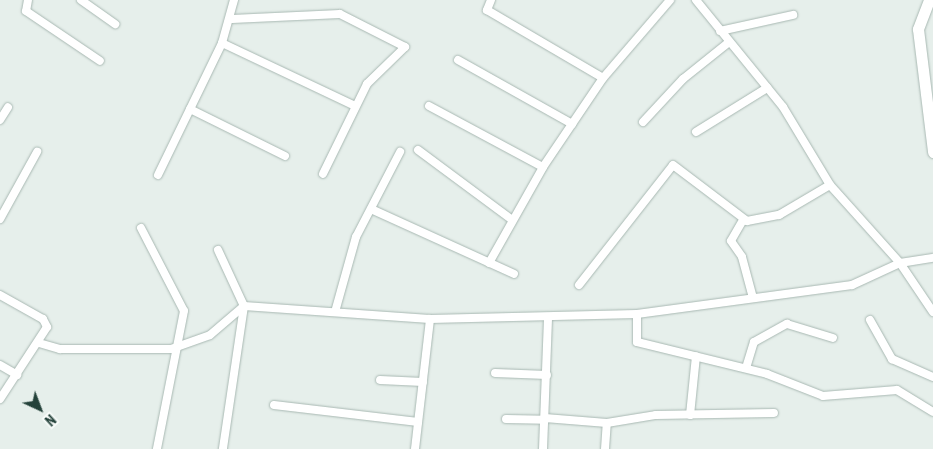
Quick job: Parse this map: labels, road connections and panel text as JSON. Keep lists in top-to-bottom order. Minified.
{"north":"bottom right"}
